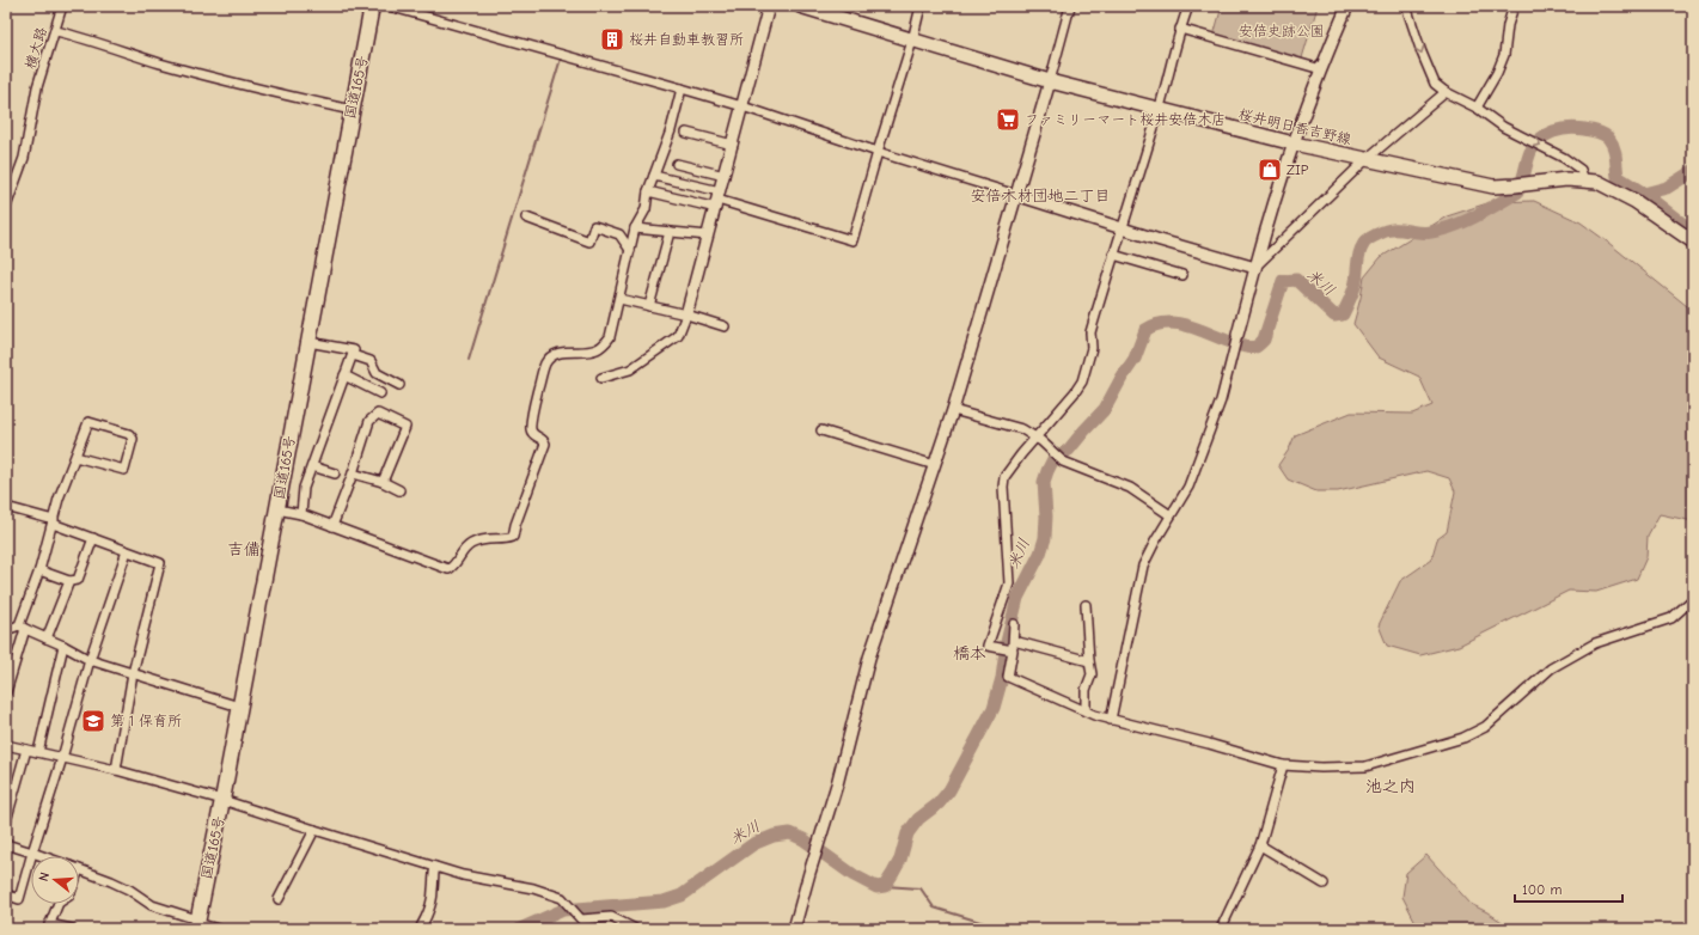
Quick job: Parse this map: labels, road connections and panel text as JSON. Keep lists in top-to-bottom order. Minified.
{"streets":{"highway":["国道165号"],"main road":["桜井明日香吉野線"],"street":["横大路"]},"districts":["安倍木材団地二丁目","吉備","橋本","池之内"],"water":["米川"],"parks":["安倍史跡公園"],"places":{"building":["桜井自動車教習所"],"supermarket":["ファミリーマート桜井安倍木店"],"shop":["ZIP"],"school or university":["第１保育所"]},"scale_bar":"100 m","north":"left"}
